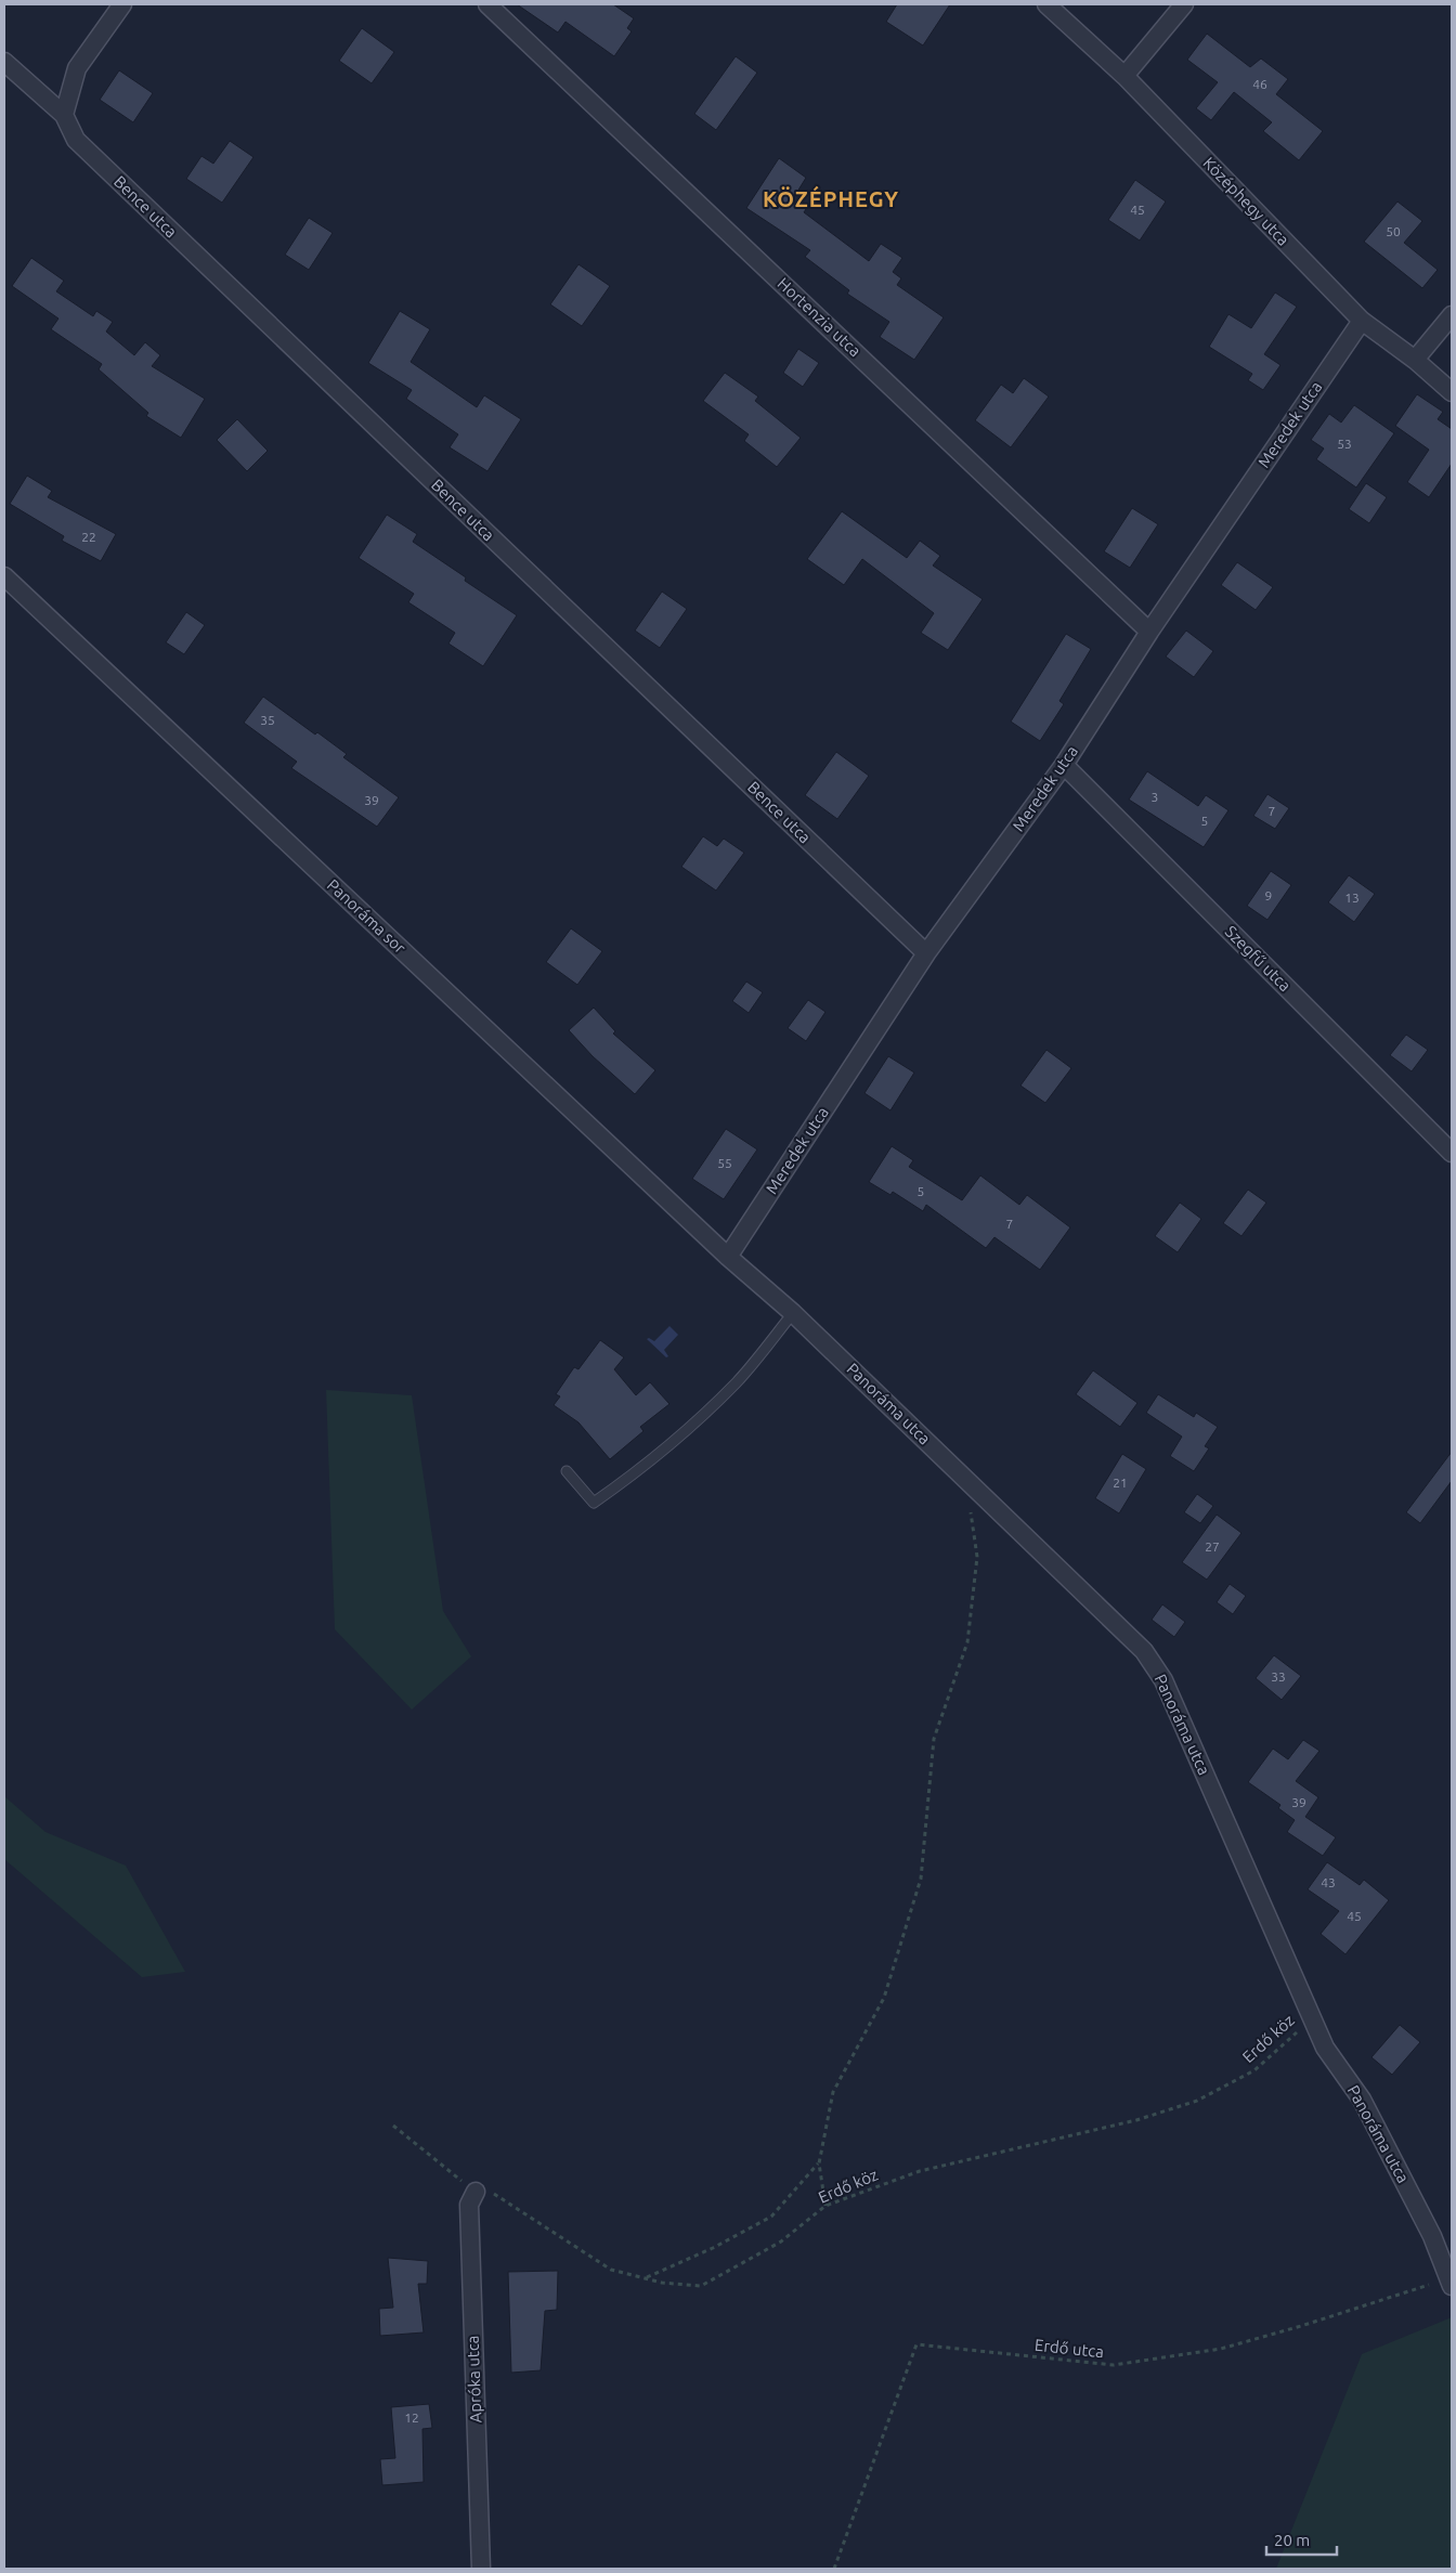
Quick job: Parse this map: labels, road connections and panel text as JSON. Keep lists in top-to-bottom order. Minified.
{"streets":{"street":["Középhegy utca","Bence utca","Hortenzia utca","Meredek utca","Panoráma sor","Szegfű utca","Panoráma utca","Apróka utca"],"path":["Erdő köz","Erdő utca"]},"crossings":[["Középhegy utca","Meredek utca"],["Bence utca","Meredek utca"],["Hortenzia utca","Meredek utca"],["Meredek utca","Panoráma sor"],["Meredek utca","Szegfű utca"],["Meredek utca","Panoráma utca"],["Panoráma sor","Panoráma utca"],["Panoráma utca","Erdő köz"],["Panoráma utca","Erdő utca"],["Erdő köz","Apróka utca"]],"districts":["KÖZÉPHEGY"],"house_numbers":["46","45","50","53","22","35","3","39","7","5","9","13","55","5","7","21","27","33","39","43","45","12"],"scale_bar":"20 m"}
